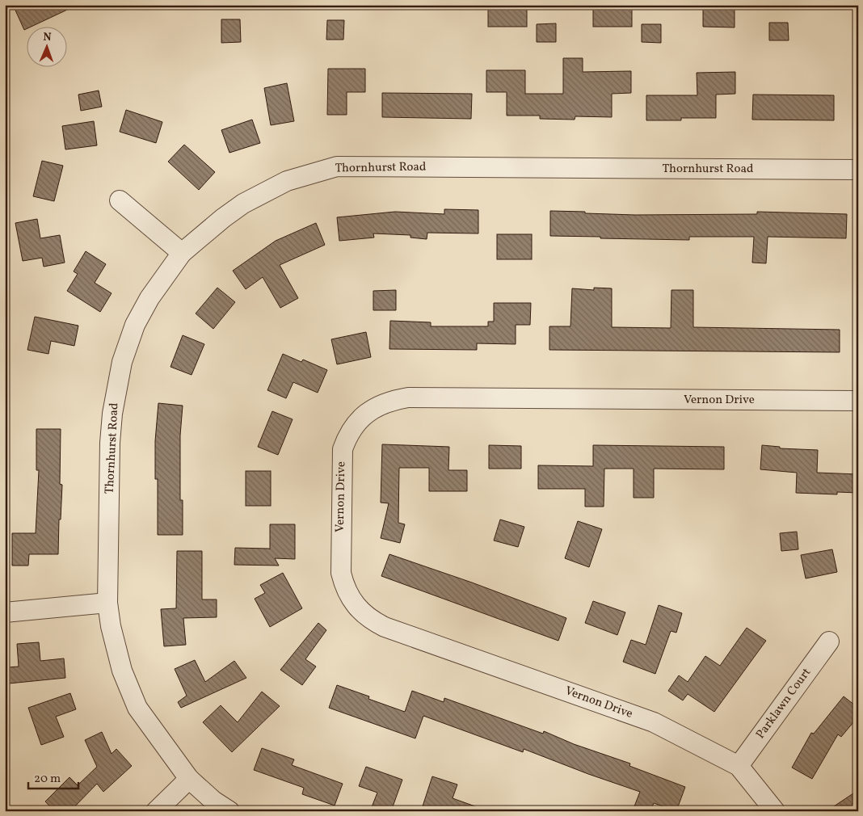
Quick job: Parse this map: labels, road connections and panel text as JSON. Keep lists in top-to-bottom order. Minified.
{"streets":{"street":["Thornhurst Road","Vernon Drive","Parklawn Court"]},"crossings":[["Vernon Drive","Parklawn Court"]],"scale_bar":"20 m","north":"top"}
